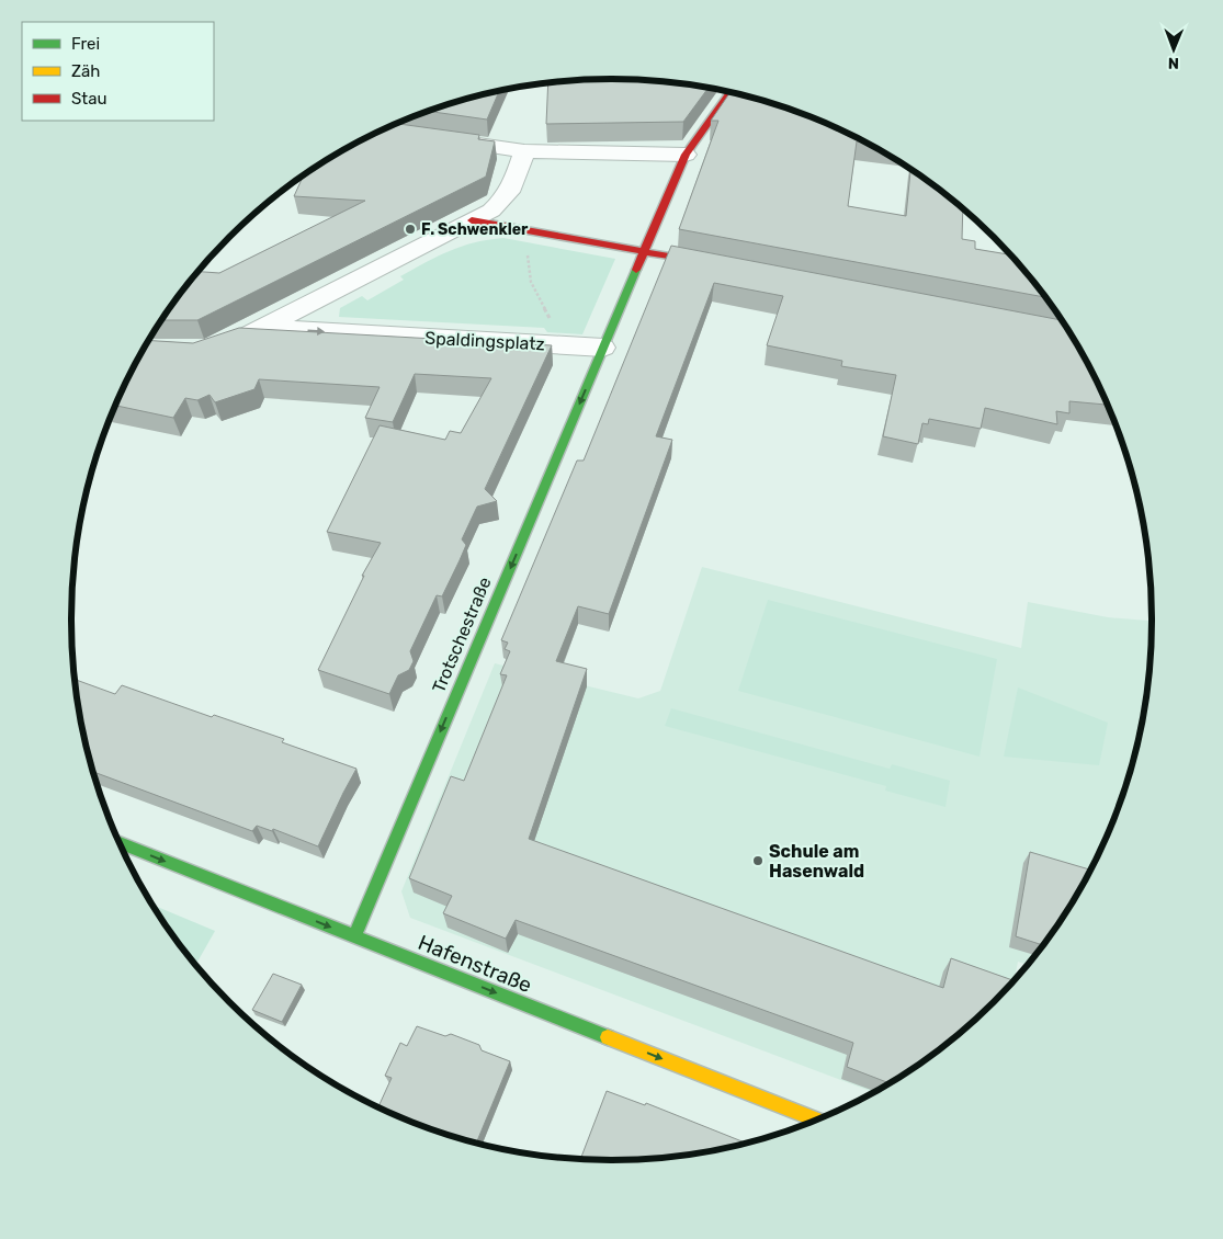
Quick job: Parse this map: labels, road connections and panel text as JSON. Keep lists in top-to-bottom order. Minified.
{"streets":{"street":["Spaldingsplatz","Trotschestraße","Hafenstraße"]},"crossings":[["Spaldingsplatz","Trotschestraße"],["Trotschestraße","Hafenstraße"]],"one_way":["Trotschestraße","Hafenstraße"],"places":["F. Schwenkler","Schule am Hasenwald"],"legend":["Frei","Zäh","Stau"],"north":"bottom"}
